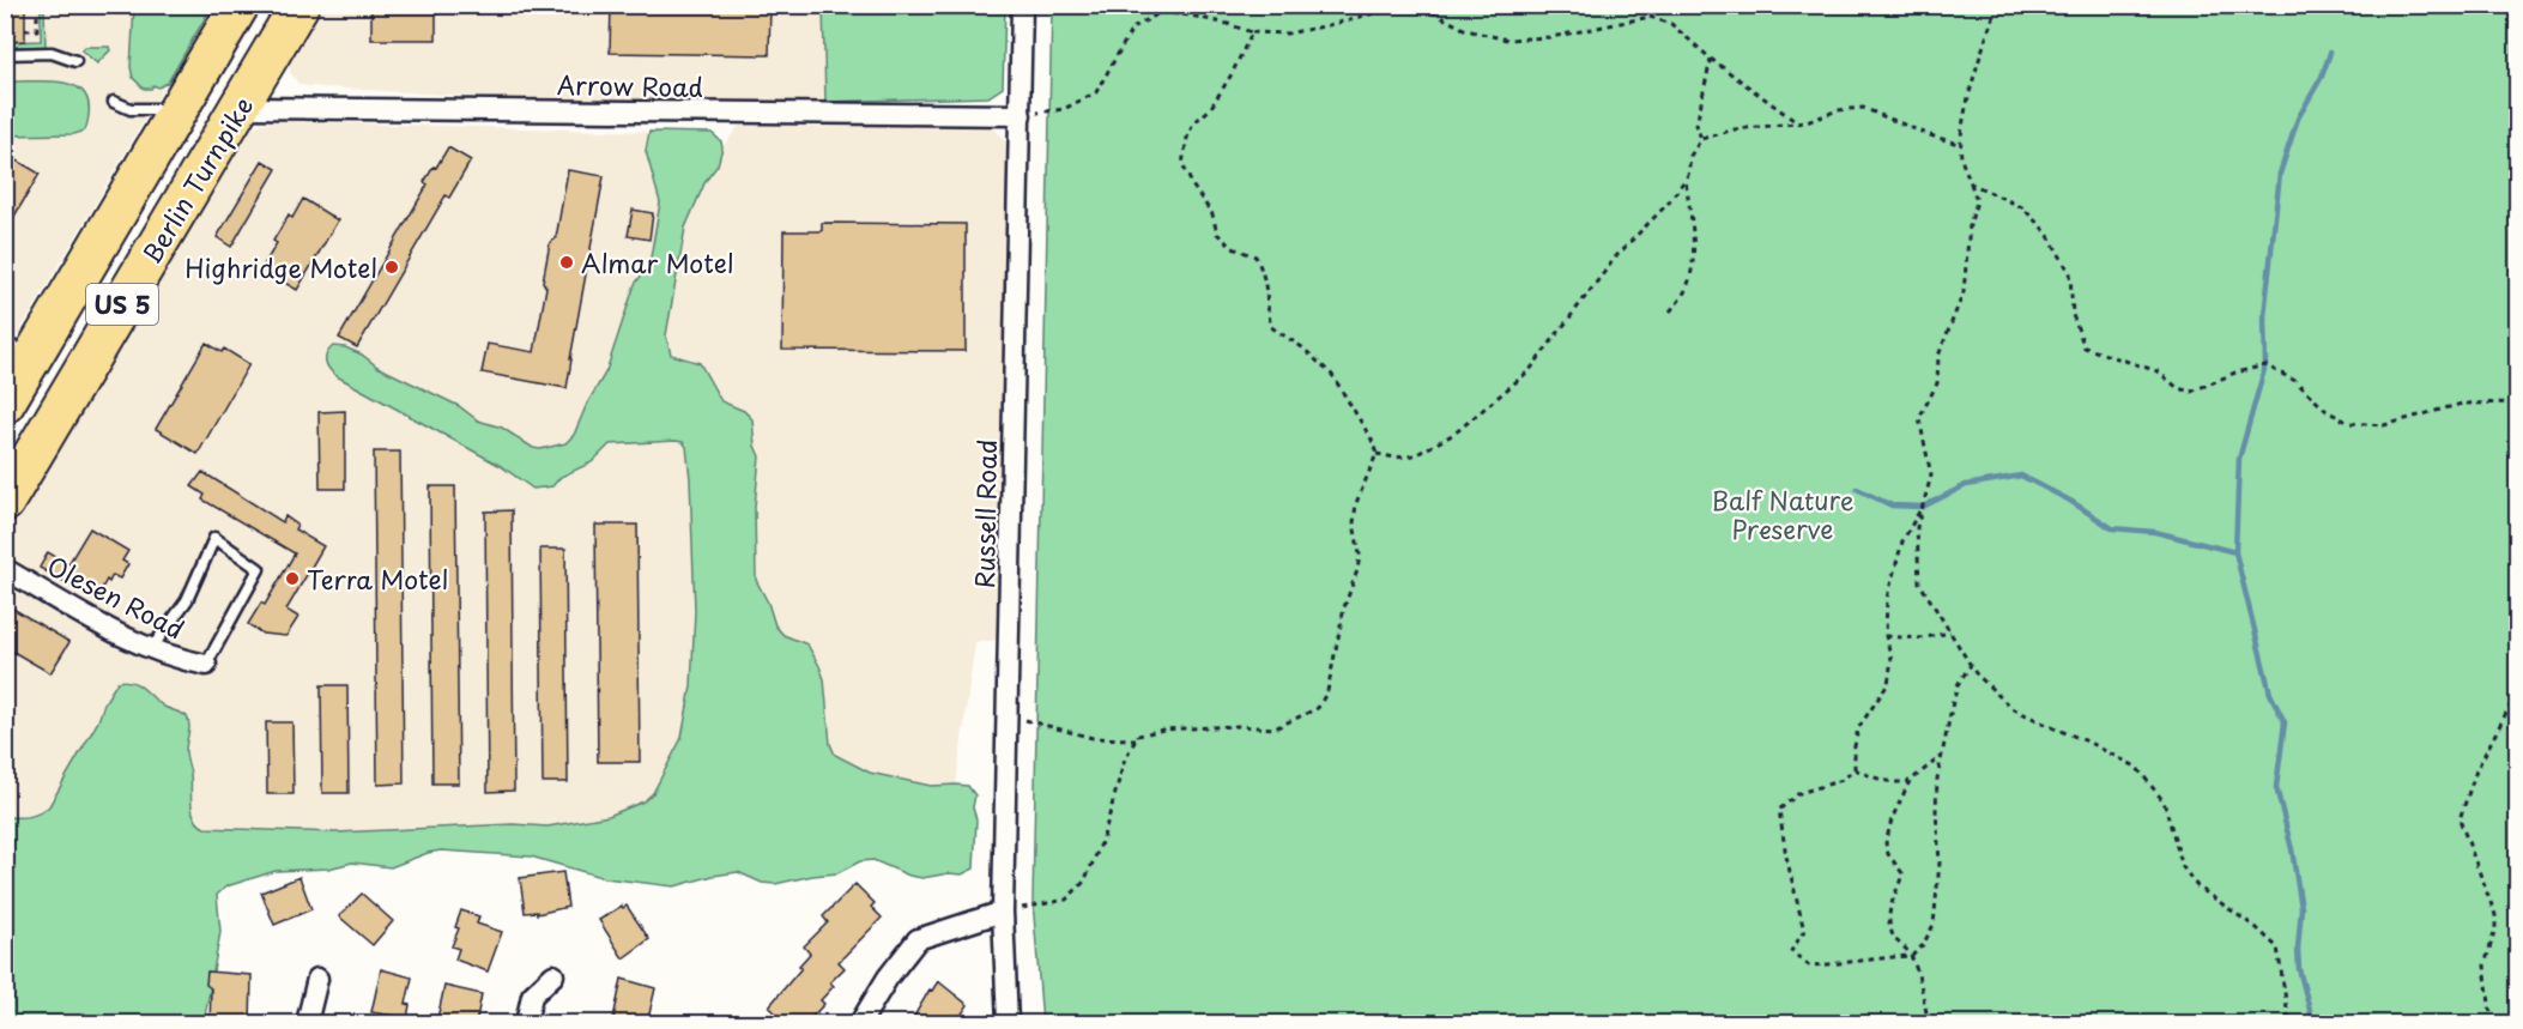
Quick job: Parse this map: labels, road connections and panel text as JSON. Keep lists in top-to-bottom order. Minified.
{"streets":{"highway":["Berlin Turnpike","US 5"],"street":["Arrow Road","Russell Road","Olesen Road"]},"crossings":[["Arrow Road","Berlin Turnpike"],["Arrow Road","Russell Road"]],"parks":["Balf Nature Preserve"],"places":["Almar Motel","Highridge Motel","Terra Motel"]}
